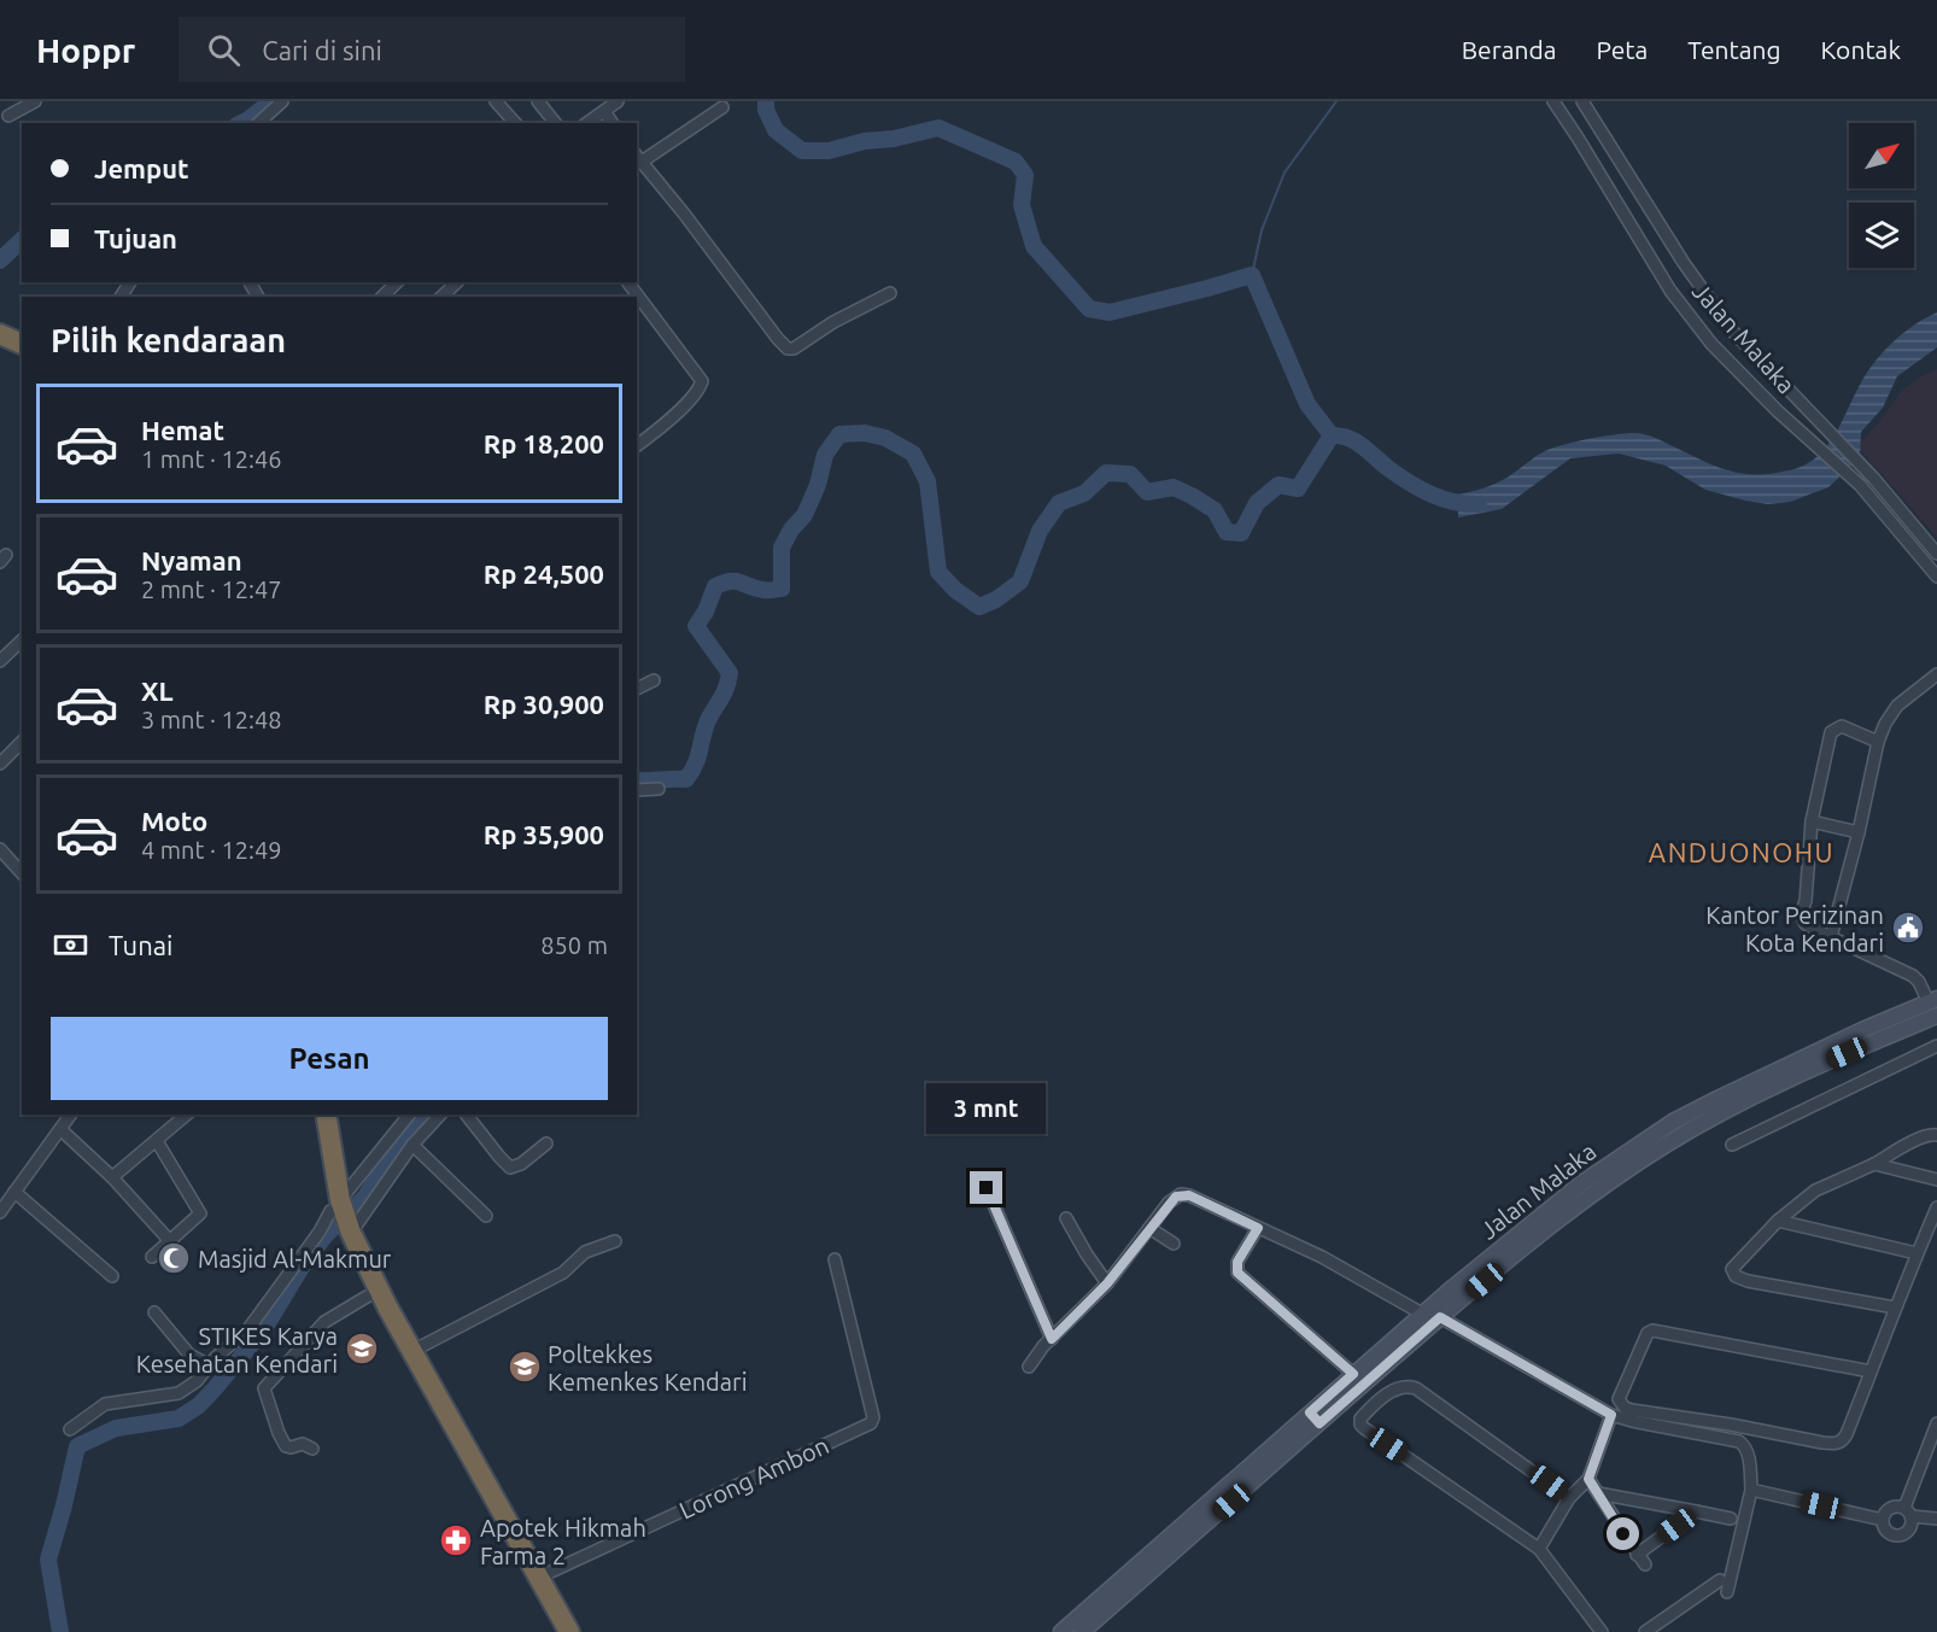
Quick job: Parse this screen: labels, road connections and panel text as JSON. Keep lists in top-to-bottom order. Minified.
{"streets":{"street":["Jalan Malaka","Lorong Ambon"]},"districts":["ANDUONOHU"],"places":{"public building":["Kantor Perizinan Kota Kendari"],"mosque":["Masjid Al-Makmur"],"school or university":["STIKES Karya Kesehatan Kendari","Poltekkes Kemenkes Kendari"],"pharmacy":["Apotek Hikmah Farma 2"]},"north":"top right","page":{"header":"Hoppr","search":"Cari di sini","nav":["Beranda","Peta","Tentang","Kontak"],"banner":["Jemput","Tujuan"],"heading":"Pilih kendaraan","list":[{"name":"Hemat","note":"1 mnt · 12:46","value":"Rp 18,200"},{"name":"Nyaman","note":"2 mnt · 12:47","value":"Rp 24,500"},{"name":"XL","note":"3 mnt · 12:48","value":"Rp 30,900"},{"name":"Moto","note":"4 mnt · 12:49","value":"Rp 35,900"}],"pay":["Tunai","850 m"],"buttons":"Pesan","bubble":"3 mnt"}}
